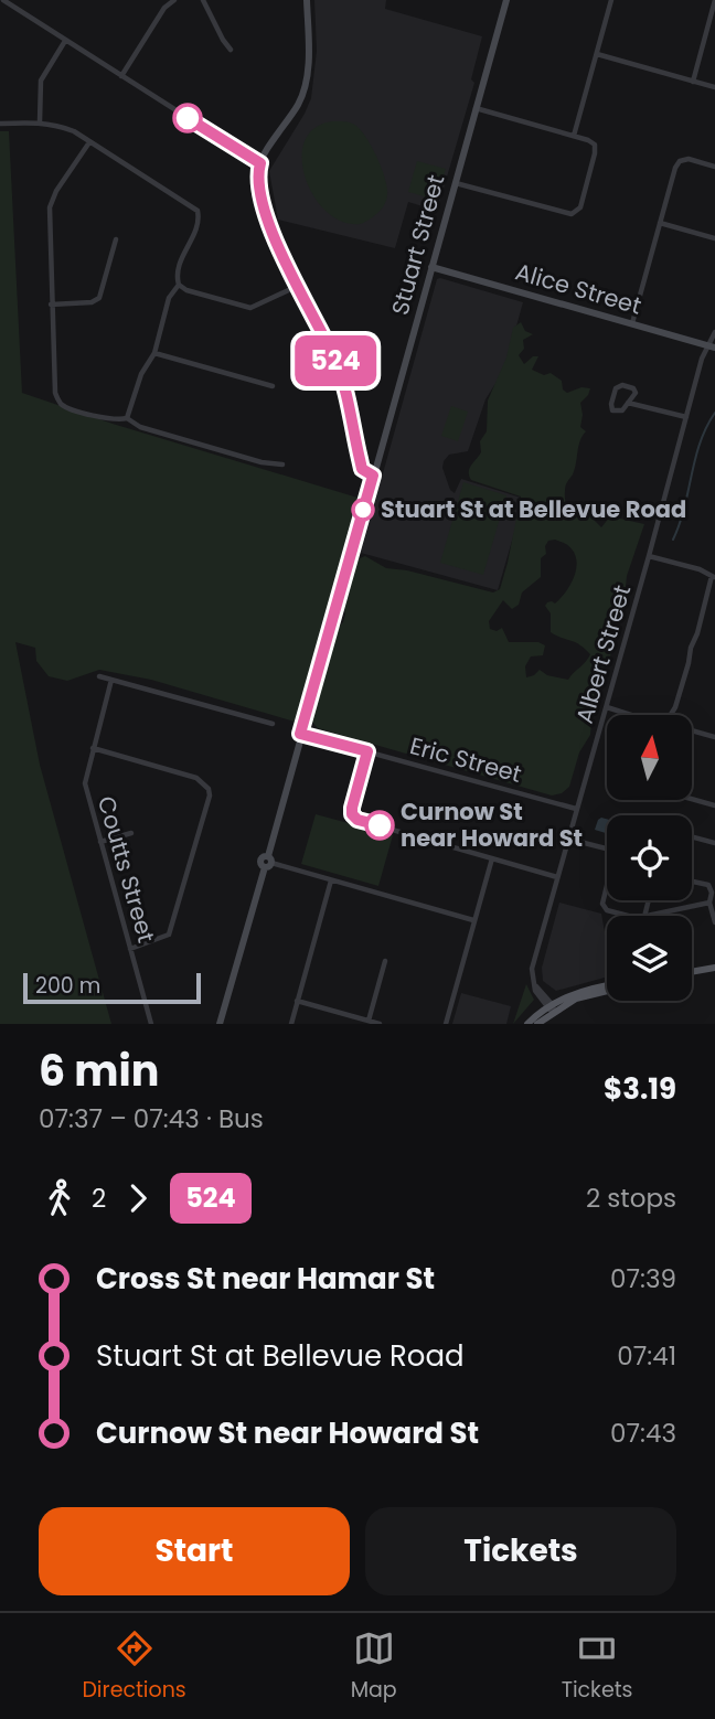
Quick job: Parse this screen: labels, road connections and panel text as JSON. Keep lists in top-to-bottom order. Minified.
{"streets":{"street":["Stuart Street","Alice Street","Albert Street","Eric Street","Coutts Street"]},"crossings":[["Stuart Street","Alice Street"],["Stuart Street","Eric Street"],["Alice Street","Albert Street"],["Albert Street","Eric Street"]],"places":["Stuart St at Bellevue Road","Curnow St near Howard St"],"lines":["bus line 524"],"scale_bar":"200 m","north":"top","page":{"on_map":"524","scale":"200 m","heading":["6 min","07:37 – 07:43 · Bus","$3.19"],"legs":["2","524","2 stops"],"list":[{"name":"Cross St near Hamar St","value":"07:39"},{"name":"Stuart St at Bellevue Road","value":"07:41"},{"name":"Curnow St near Howard St","value":"07:43"}],"buttons":["Start","Tickets"],"tabs":["Directions","Map","Tickets"]}}
